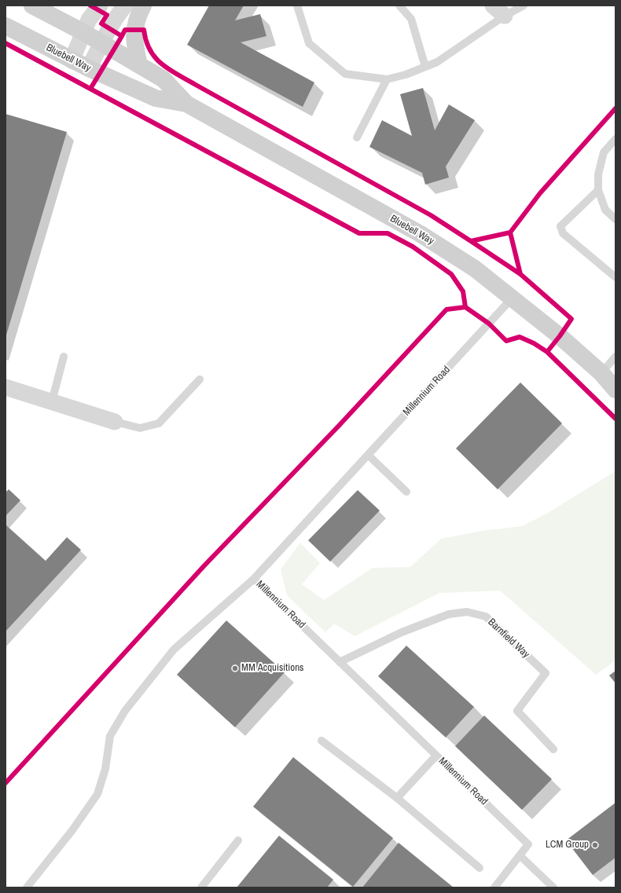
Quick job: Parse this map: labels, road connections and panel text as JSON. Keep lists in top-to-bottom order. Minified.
{"streets":{"main road":["Bluebell Way"],"lane":["Millennium Road","Barnfield Way"]},"crossings":[["Bluebell Way","Millennium Road"],["Millennium Road","Barnfield Way"]],"places":["MM Acquisitions","LCM Group"]}
